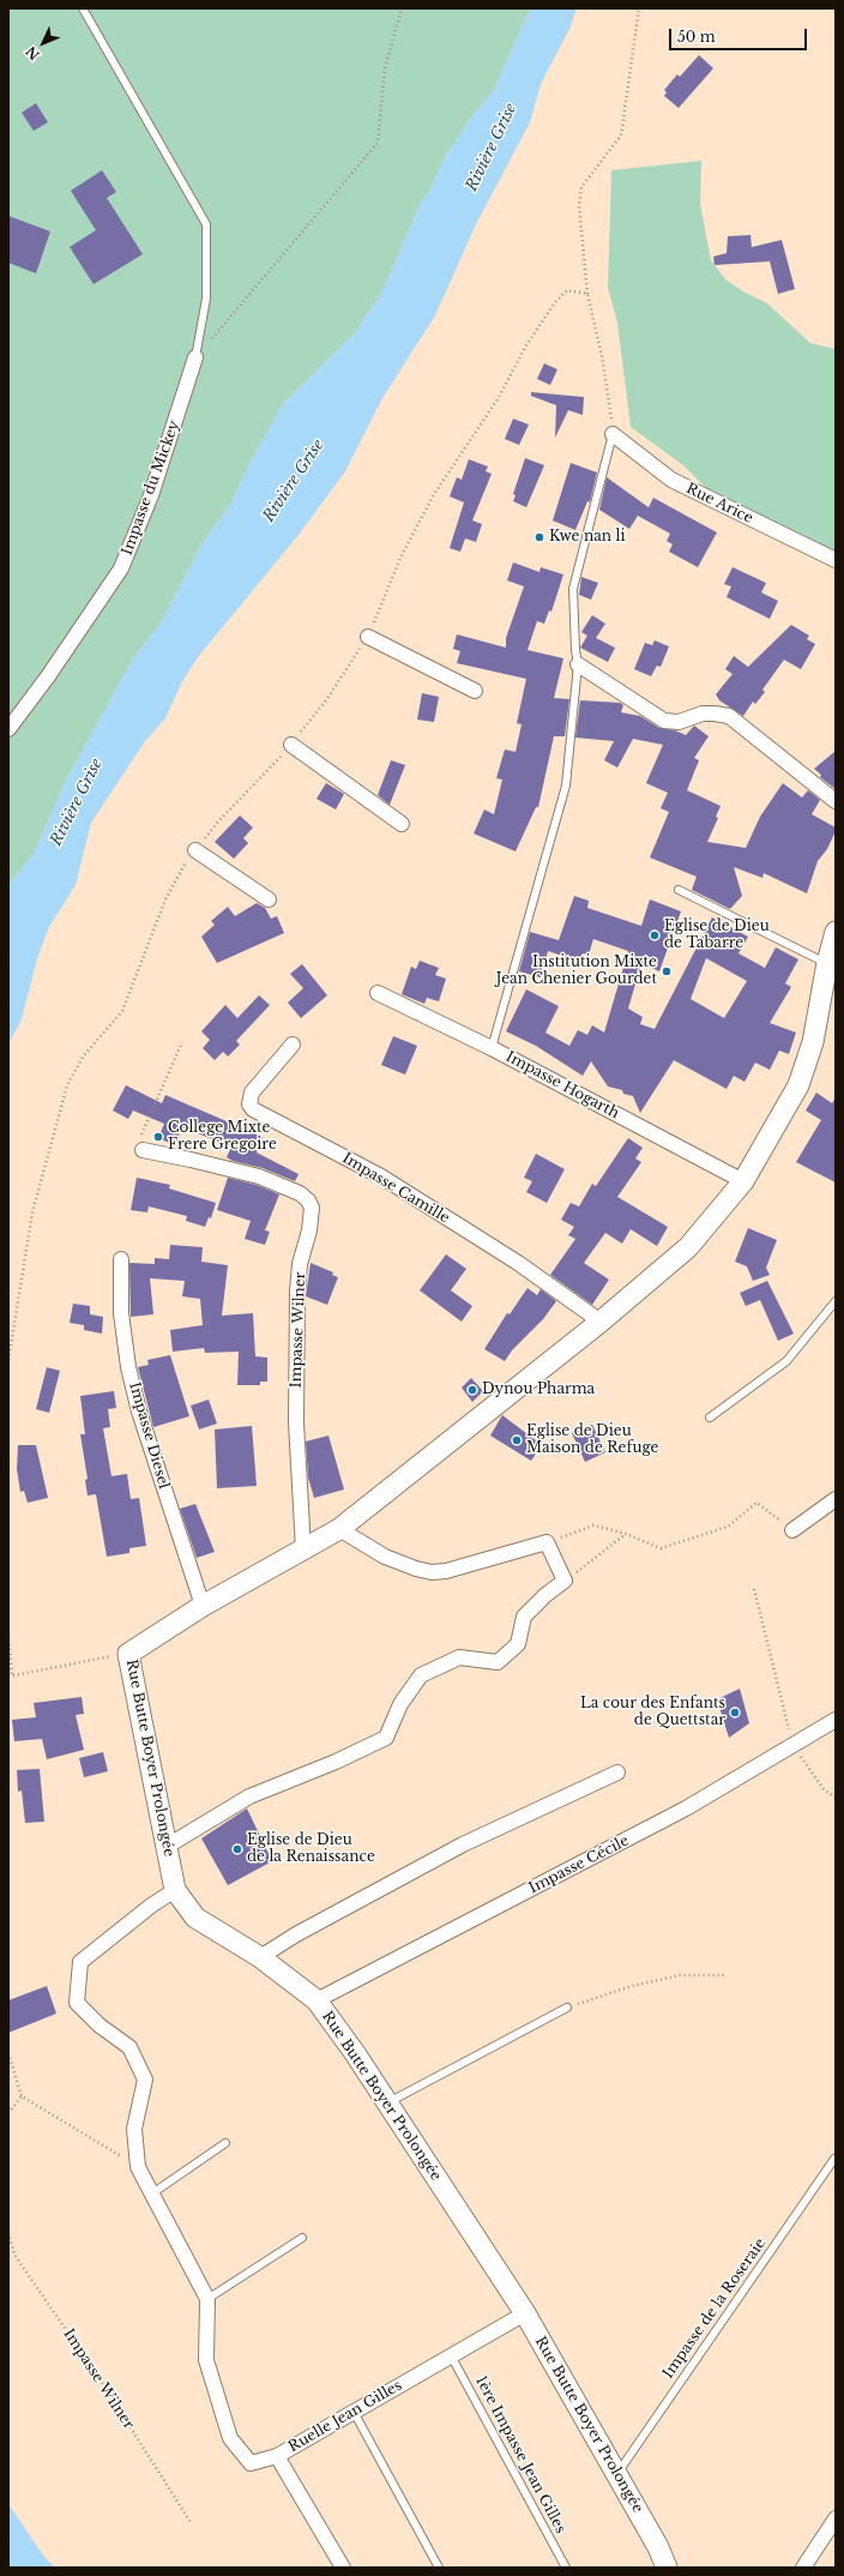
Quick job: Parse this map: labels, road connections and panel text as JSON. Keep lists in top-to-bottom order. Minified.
{"streets":{"street":["Impasse du Mickey","Rue Arice","Impasse Hogarth","Impasse Camille","Impasse Wilner","Impasse Diesel","Rue Butte Boyer Prolongée","Impasse Cécile","Ruelle Jean Gilles"],"lane":["Impasse de la Roseraie","1ère Impasse Jean Gilles"]},"crossings":[["Impasse Hogarth","Rue Butte Boyer Prolongée"],["Impasse Camille","Rue Butte Boyer Prolongée"],["Impasse Wilner","Rue Butte Boyer Prolongée"],["Impasse Diesel","Rue Butte Boyer Prolongée"],["Rue Butte Boyer Prolongée","Impasse Cécile"],["Rue Butte Boyer Prolongée","Impasse de la Roseraie"],["Rue Butte Boyer Prolongée","Ruelle Jean Gilles"],["Ruelle Jean Gilles","1ère Impasse Jean Gilles"]],"water":["Rivière Grise"],"places":["Kwe nan li","Eglise de Dieu de Tabarre","Institution Mixte Jean Chenier Gourdet","College Mixte Frere Gregoire","Dynou Pharma","Eglise de Dieu Maison de Refuge","La cour des Enfants de Quettstar","Eglise de Dieu de la Renaissance"],"scale_bar":"50 m","north":"bottom left"}
